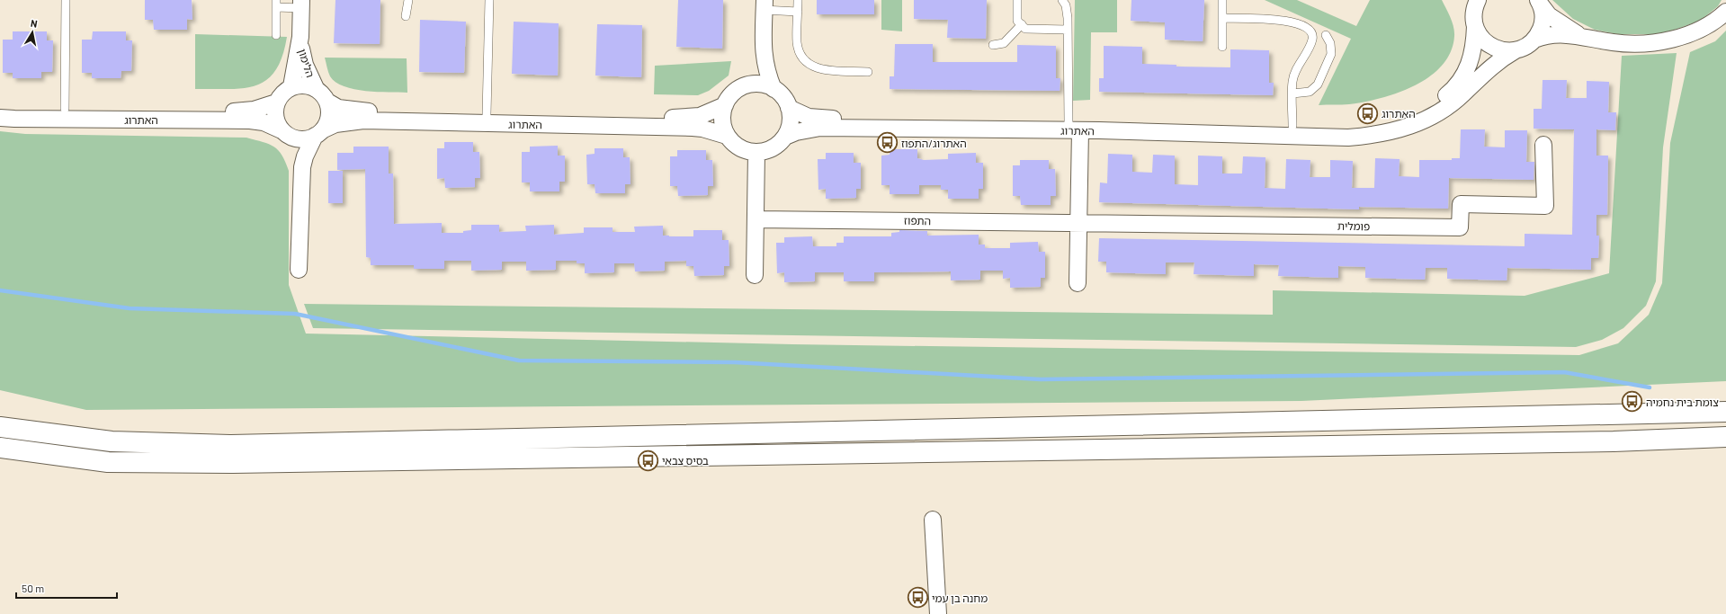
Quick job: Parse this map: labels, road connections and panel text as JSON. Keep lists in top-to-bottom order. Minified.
{"streets":{"street":["הלימון","האתרוג","התפוז","פומלית"]},"crossings":[["הלימון","האתרוג"],["התפוז","פומלית"]],"places":{"bus stop":["האתרוג","האתרוג/התפוז","צומת בית נחמיה","בסיס צבאי","מחנה בן עמי"]},"scale_bar":"50 m","north":"top"}
